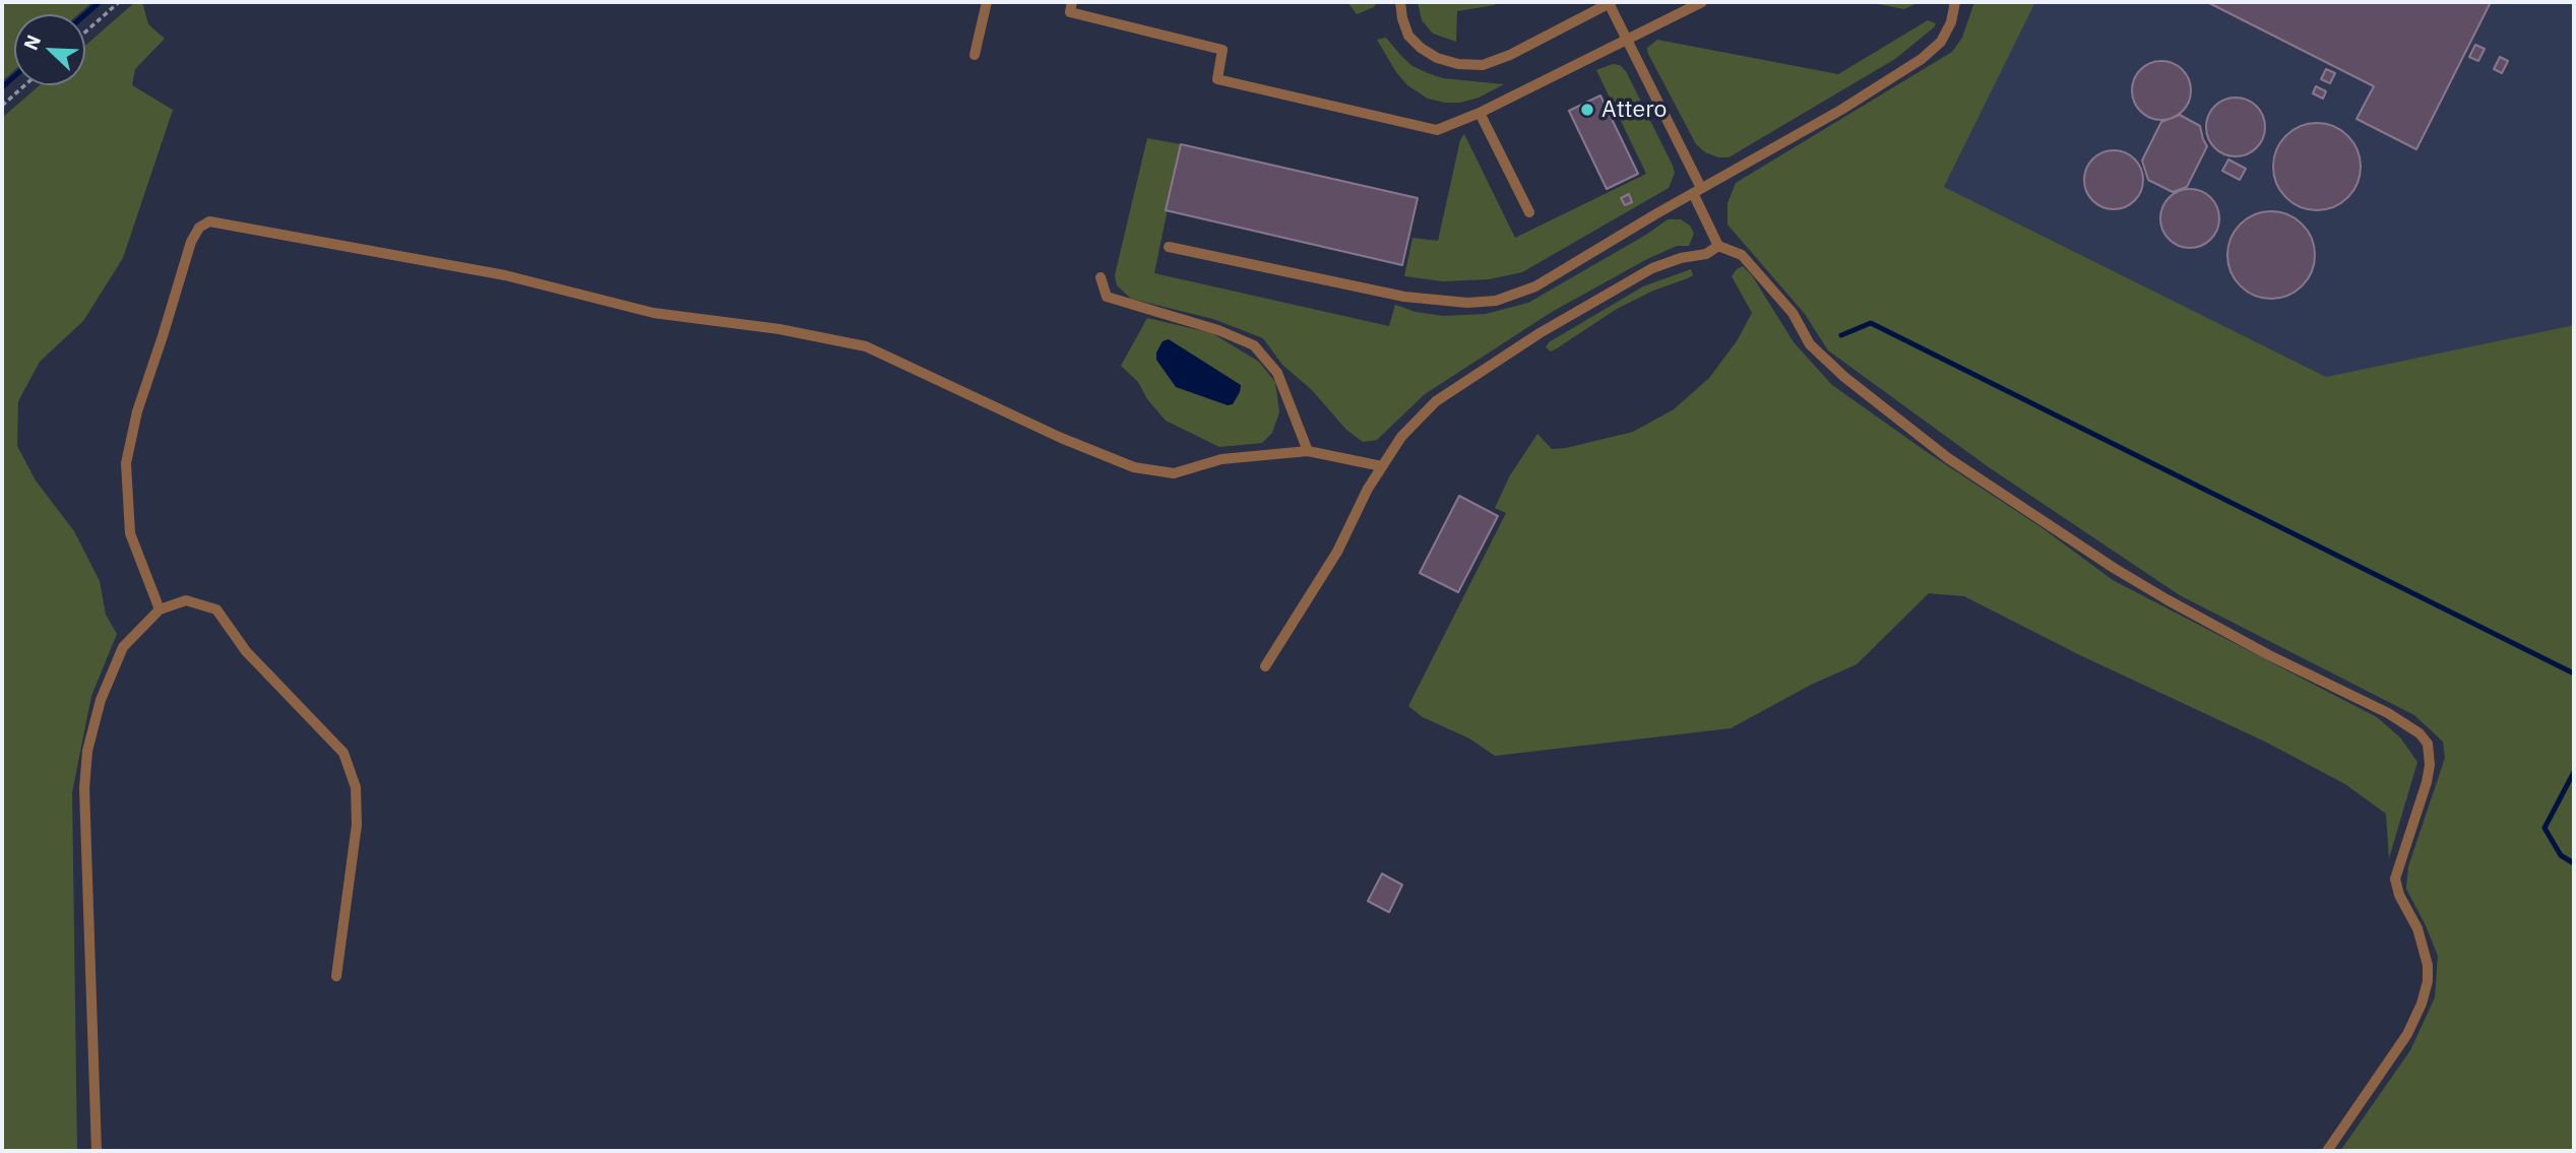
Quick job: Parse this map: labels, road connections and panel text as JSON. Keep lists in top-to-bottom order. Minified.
{"places":["Attero"],"north":"top left"}
